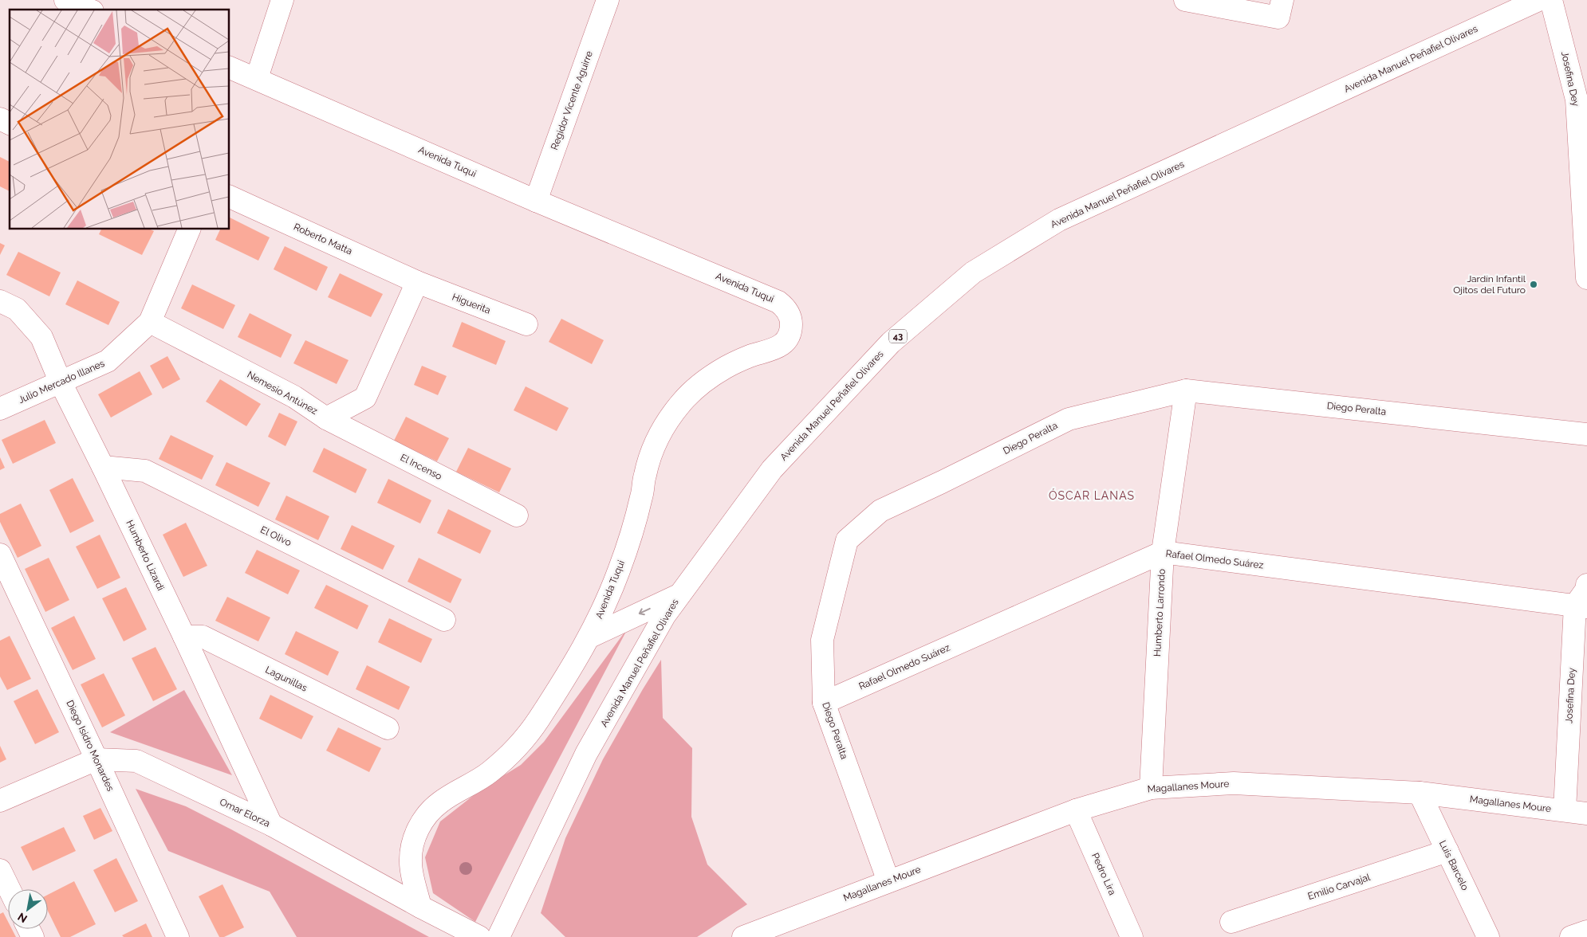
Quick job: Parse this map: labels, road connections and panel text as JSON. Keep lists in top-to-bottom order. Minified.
{"streets":{"street":["Avenida Manuel Peñafiel Olivares","Josefina Dey","Regidor Vicente Aguirre","Avenida Tuqui","Roberto Matta","Higuerita","43","Julio Mercado Illanes","Nemesio Antúnez","Diego Peralta","El Incenso","El Olivo","Humberto Lizardi","Rafael Olmedo Suárez","Humberto Larrondo","Lagunillas","Diego Isidro Monardes","Magallanes Moure","Omar Elorza","Luis Barcelo","Pedro Lira","Emilio Carvajal"]},"crossings":[["Josefina Dey","Rafael Olmedo Suárez"],["Josefina Dey","Magallanes Moure"],["Regidor Vicente Aguirre","Avenida Tuqui"],["Avenida Tuqui","Omar Elorza"],["Roberto Matta","Higuerita"],["Roberto Matta","Nemesio Antúnez"],["Higuerita","Nemesio Antúnez"],["Julio Mercado Illanes","Nemesio Antúnez"],["Julio Mercado Illanes","Humberto Lizardi"],["Nemesio Antúnez","El Incenso"],["Diego Peralta","Rafael Olmedo Suárez"],["Diego Peralta","Humberto Larrondo"],["Diego Peralta","Magallanes Moure"],["El Olivo","Humberto Lizardi"],["Humberto Lizardi","Lagunillas"],["Humberto Lizardi","Omar Elorza"],["Rafael Olmedo Suárez","Humberto Larrondo"],["Humberto Larrondo","Magallanes Moure"],["Diego Isidro Monardes","Omar Elorza"],["Magallanes Moure","Luis Barcelo"],["Magallanes Moure","Pedro Lira"],["Luis Barcelo","Emilio Carvajal"]],"districts":["ÓSCAR LANAS"],"places":["Jardín Infantil Ojitos del Futuro"],"north":"bottom left"}
